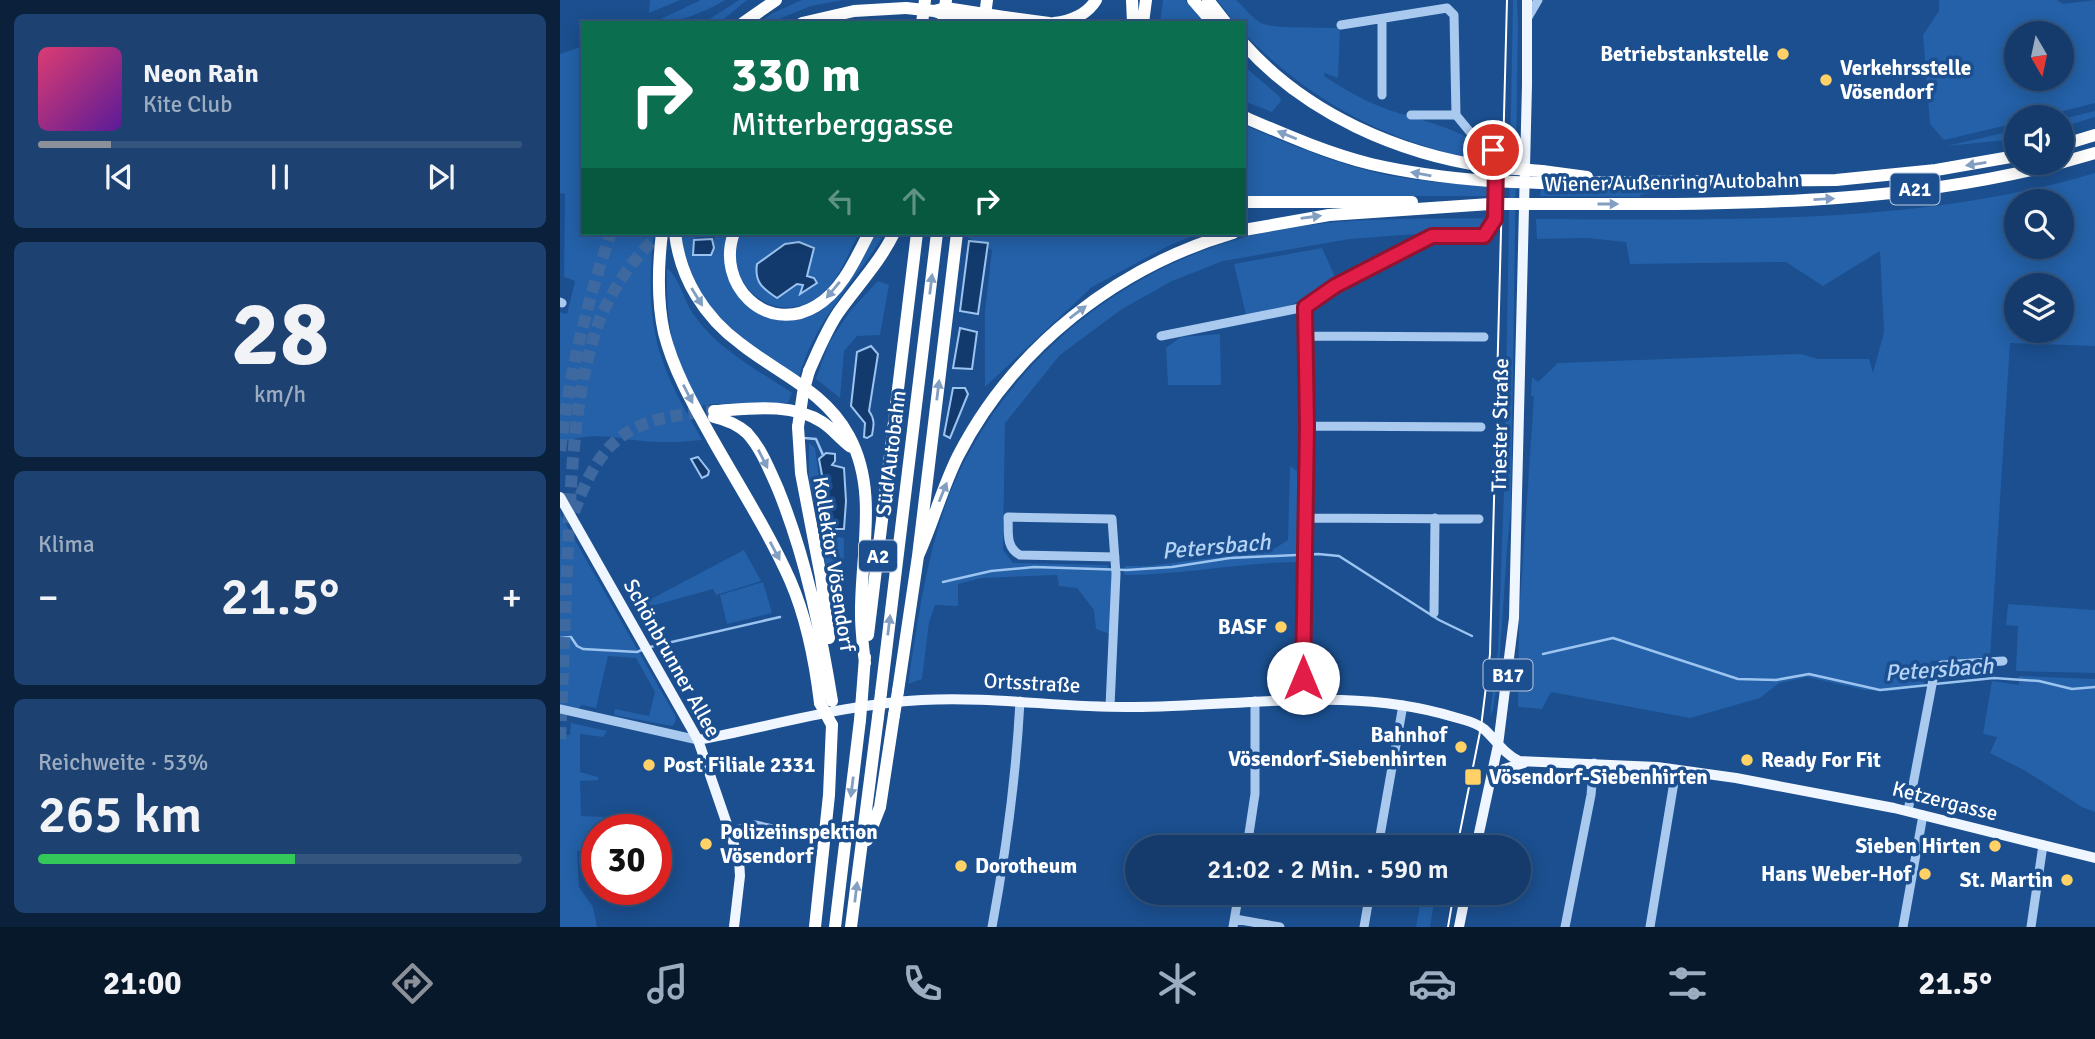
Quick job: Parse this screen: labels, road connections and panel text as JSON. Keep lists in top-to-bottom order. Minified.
{"streets":{"highway":["Wiener Außenring Autobahn","A21","Süd Autobahn","A2","Kollektor Vösendorf"],"main road":["Triester Straße","Schönbrunner Allee","B17","Ortsstraße","Ketzergasse"]},"crossings":[["Triester Straße","Ortsstraße"],["Triester Straße","Ketzergasse"],["Schönbrunner Allee","Ortsstraße"],["Ortsstraße","Ketzergasse"]],"water":["Petersbach"],"places":{"other":["Betriebstankstelle","Verkehrsstelle Vösendorf","BASF","Bahnhof Vösendorf-Siebenhirten","Ready For Fit","Post Filiale 2331","Polizeiinspektion Vösendorf","Sieben Hirten","Dorotheum","Hans Weber-Hof","St. Martin"],"transit":["Vösendorf-Siebenhirten"]},"north":"bottom","page":{"turn":["330 m","Mitterberggasse"],"song":["Neon Rain","Kite Club"],"tile":[["28","km/h"],"Klima",["Reichweite · 53%","265 km"]],"heat":["−","21.5°","+"],"limit":"30","trip":"21:02 · 2 Min. · 590 m","tabs":["21:00","21.5°"]}}
